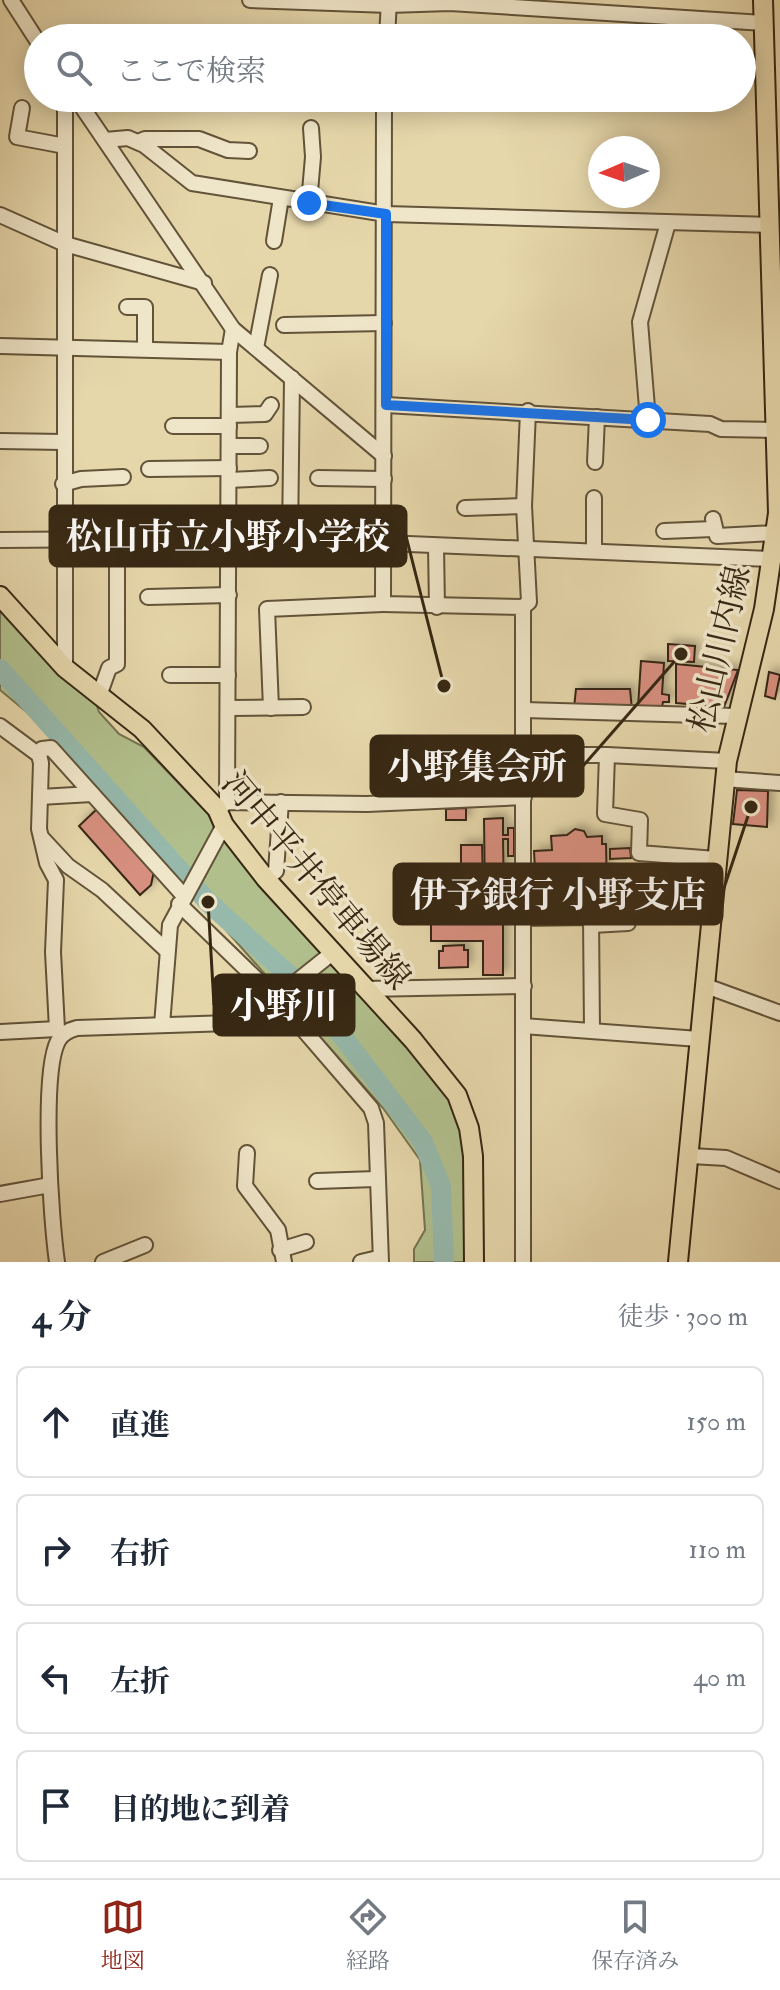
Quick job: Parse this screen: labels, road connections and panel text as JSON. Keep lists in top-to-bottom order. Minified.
{"streets":{"main road":["松山川内線","河中平井停車場線"]},"places":["小野集会所","松山市立小野小学校","伊予銀行 小野支店","小野川"],"north":"left","page":{"search":"ここで検索","heading":["4 分","徒歩 · 300 m"],"list":[["直進","150 m"],["右折","110 m"],["左折","40 m"],"目的地に到着"],"nav":["地図","経路","保存済み"]}}
